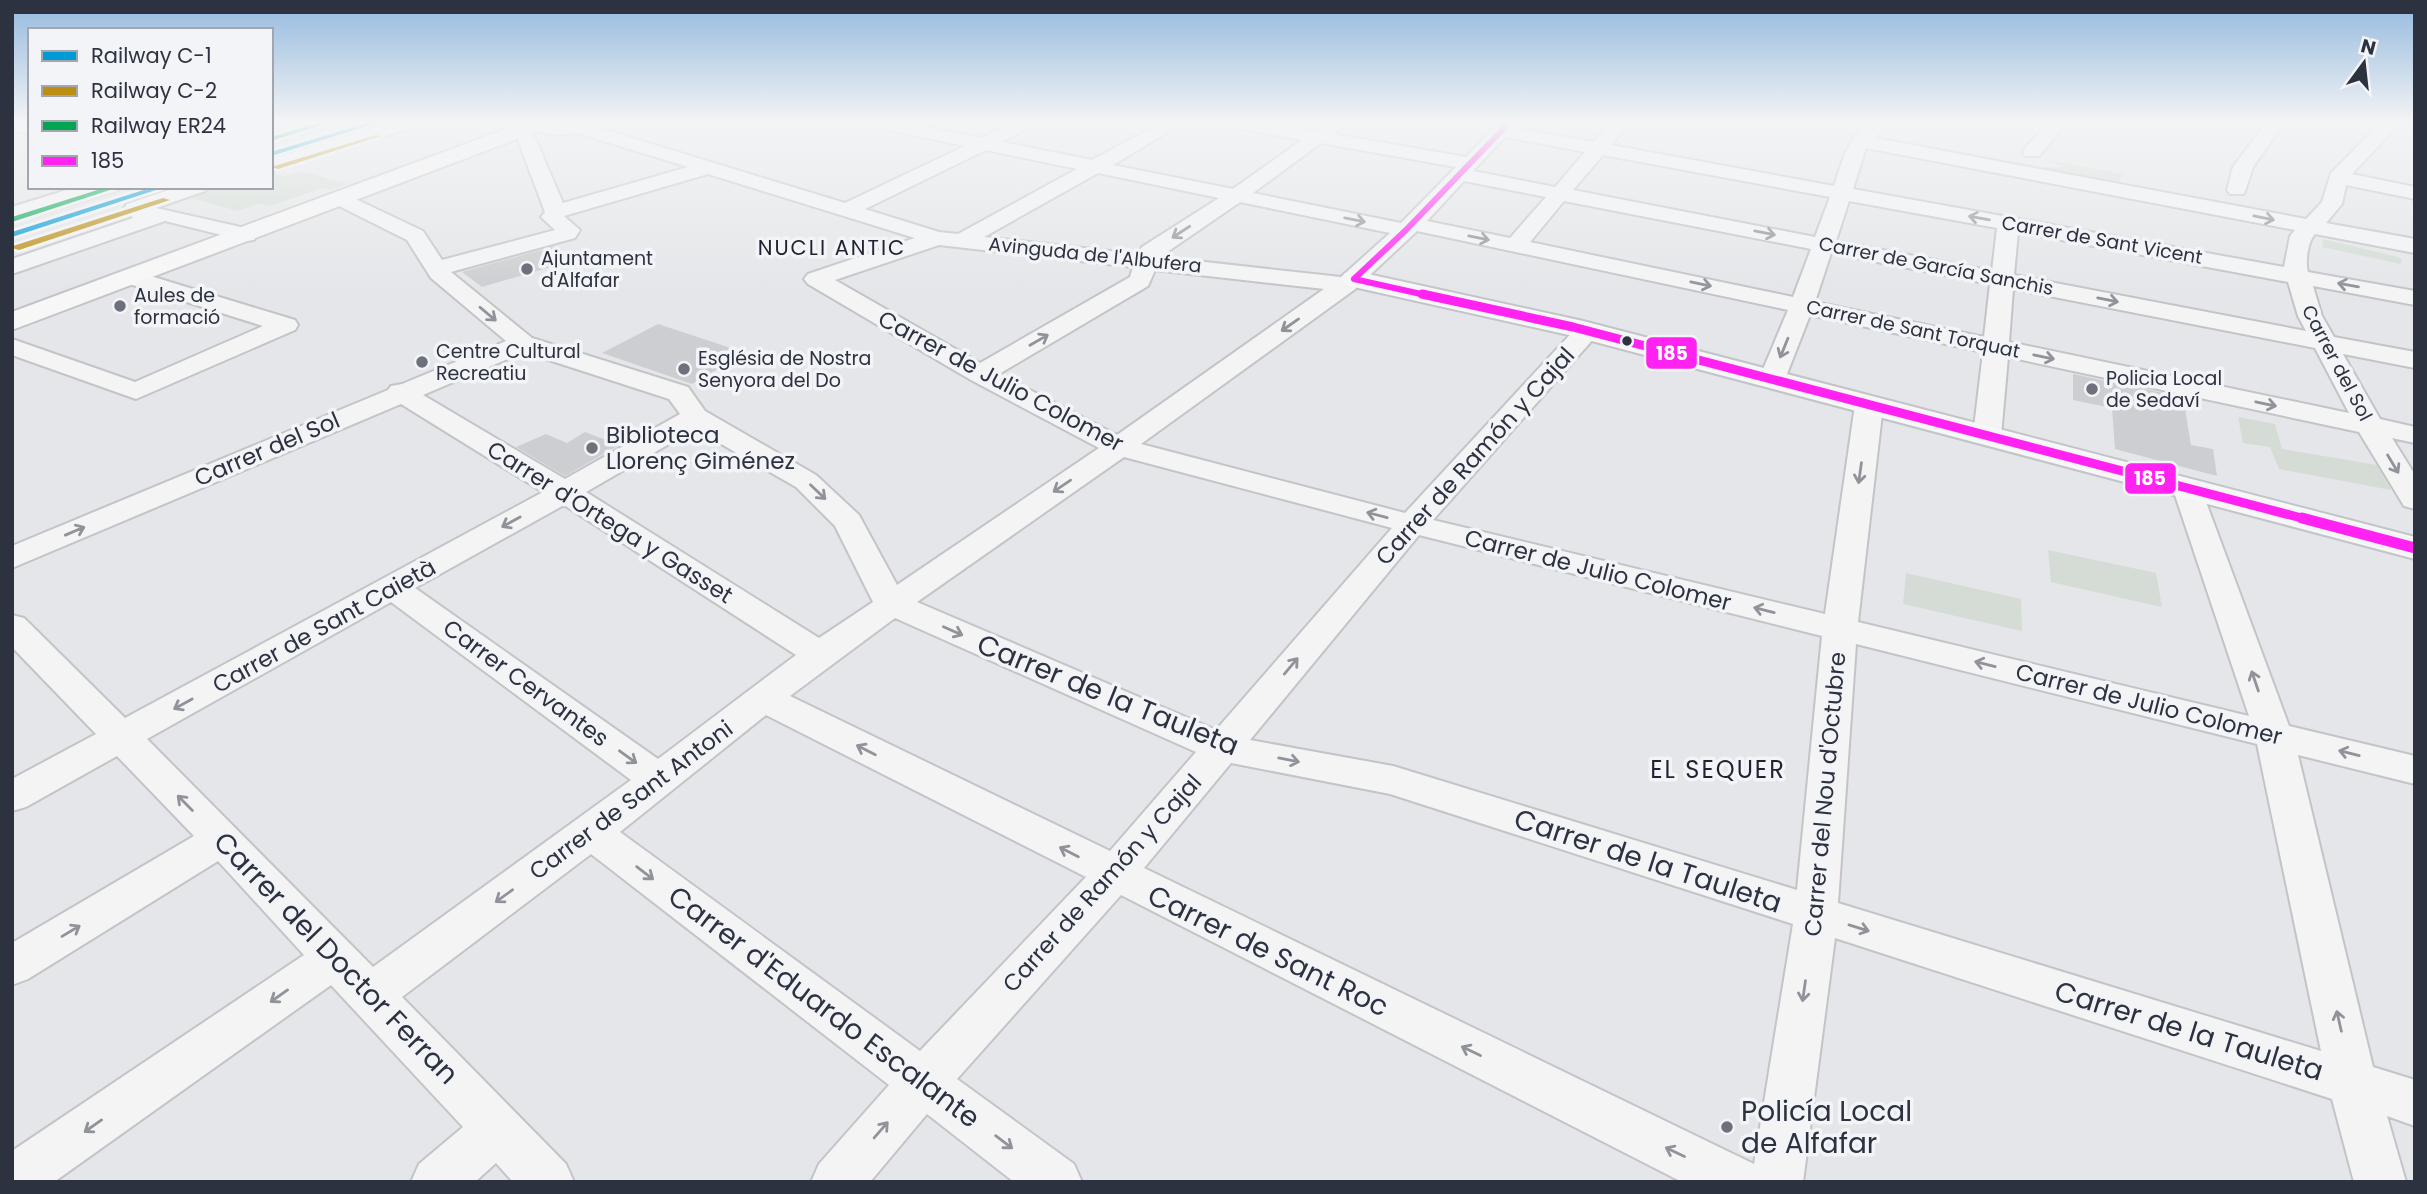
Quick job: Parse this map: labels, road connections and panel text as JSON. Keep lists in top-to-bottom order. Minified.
{"streets":{"street":["Carrer de Sant Vicent","Avinguda de l'Albufera","Carrer de García Sanchis","Carrer de Sant Torquat","Carrer del Sol","Carrer de Julio Colomer","Carrer de Ramón y Cajal","Carrer d'Ortega y Gasset","Carrer de Sant Caietà","Carrer Cervantes","Carrer de la Tauleta","Carrer del Nou d'Octubre","Carrer de Sant Antoni","Carrer de Sant Roc","Carrer del Doctor Ferran","Carrer d'Eduardo Escalante"]},"crossings":[["Carrer de Sant Vicent","Carrer del Sol"],["Avinguda de l'Albufera","Carrer de Julio Colomer"],["Avinguda de l'Albufera","Carrer de Ramón y Cajal"],["Avinguda de l'Albufera","Carrer del Nou d'Octubre"],["Avinguda de l'Albufera","Carrer de Sant Antoni"],["Carrer de García Sanchis","Carrer del Sol"],["Carrer de Sant Torquat","Carrer del Sol"],["Carrer de Sant Torquat","Carrer de Sant Antoni"],["Carrer del Sol","Carrer d'Ortega y Gasset"],["Carrer de Julio Colomer","Carrer de Ramón y Cajal"],["Carrer de Julio Colomer","Carrer del Nou d'Octubre"],["Carrer de Julio Colomer","Carrer de Sant Antoni"],["Carrer de Ramón y Cajal","Carrer de la Tauleta"],["Carrer de Ramón y Cajal","Carrer de Sant Roc"],["Carrer de Ramón y Cajal","Carrer d'Eduardo Escalante"],["Carrer d'Ortega y Gasset","Carrer de Sant Caietà"],["Carrer d'Ortega y Gasset","Carrer de Sant Antoni"],["Carrer de Sant Caietà","Carrer Cervantes"],["Carrer de Sant Caietà","Carrer del Doctor Ferran"],["Carrer Cervantes","Carrer de Sant Antoni"],["Carrer de la Tauleta","Carrer del Nou d'Octubre"],["Carrer de la Tauleta","Carrer de Sant Antoni"],["Carrer de Sant Antoni","Carrer de Sant Roc"],["Carrer de Sant Antoni","Carrer del Doctor Ferran"],["Carrer de Sant Antoni","Carrer d'Eduardo Escalante"]],"one_way":["Carrer de Julio Colomer","Carrer de Ramón y Cajal","Carrer de Sant Caietà","Carrer Cervantes","Carrer de la Tauleta","Carrer del Nou d'Octubre","Carrer de Sant Roc","Carrer d'Eduardo Escalante"],"districts":["NUCLI ANTIC","EL SEQUER"],"places":["Ajuntament d'Alfafar","Aules de formació","Centre Cultural Recreatiu","Església de Nostra Senyora del Do","Policia Local de Sedaví","Biblioteca Llorenç Giménez","Policía Local de Alfafar"],"lines":["transit line 185","rail line C-1","rail line ER24","rail line C-2"],"legend":["Railway C-1","Railway C-2","Railway ER24","185"],"north":"top"}
